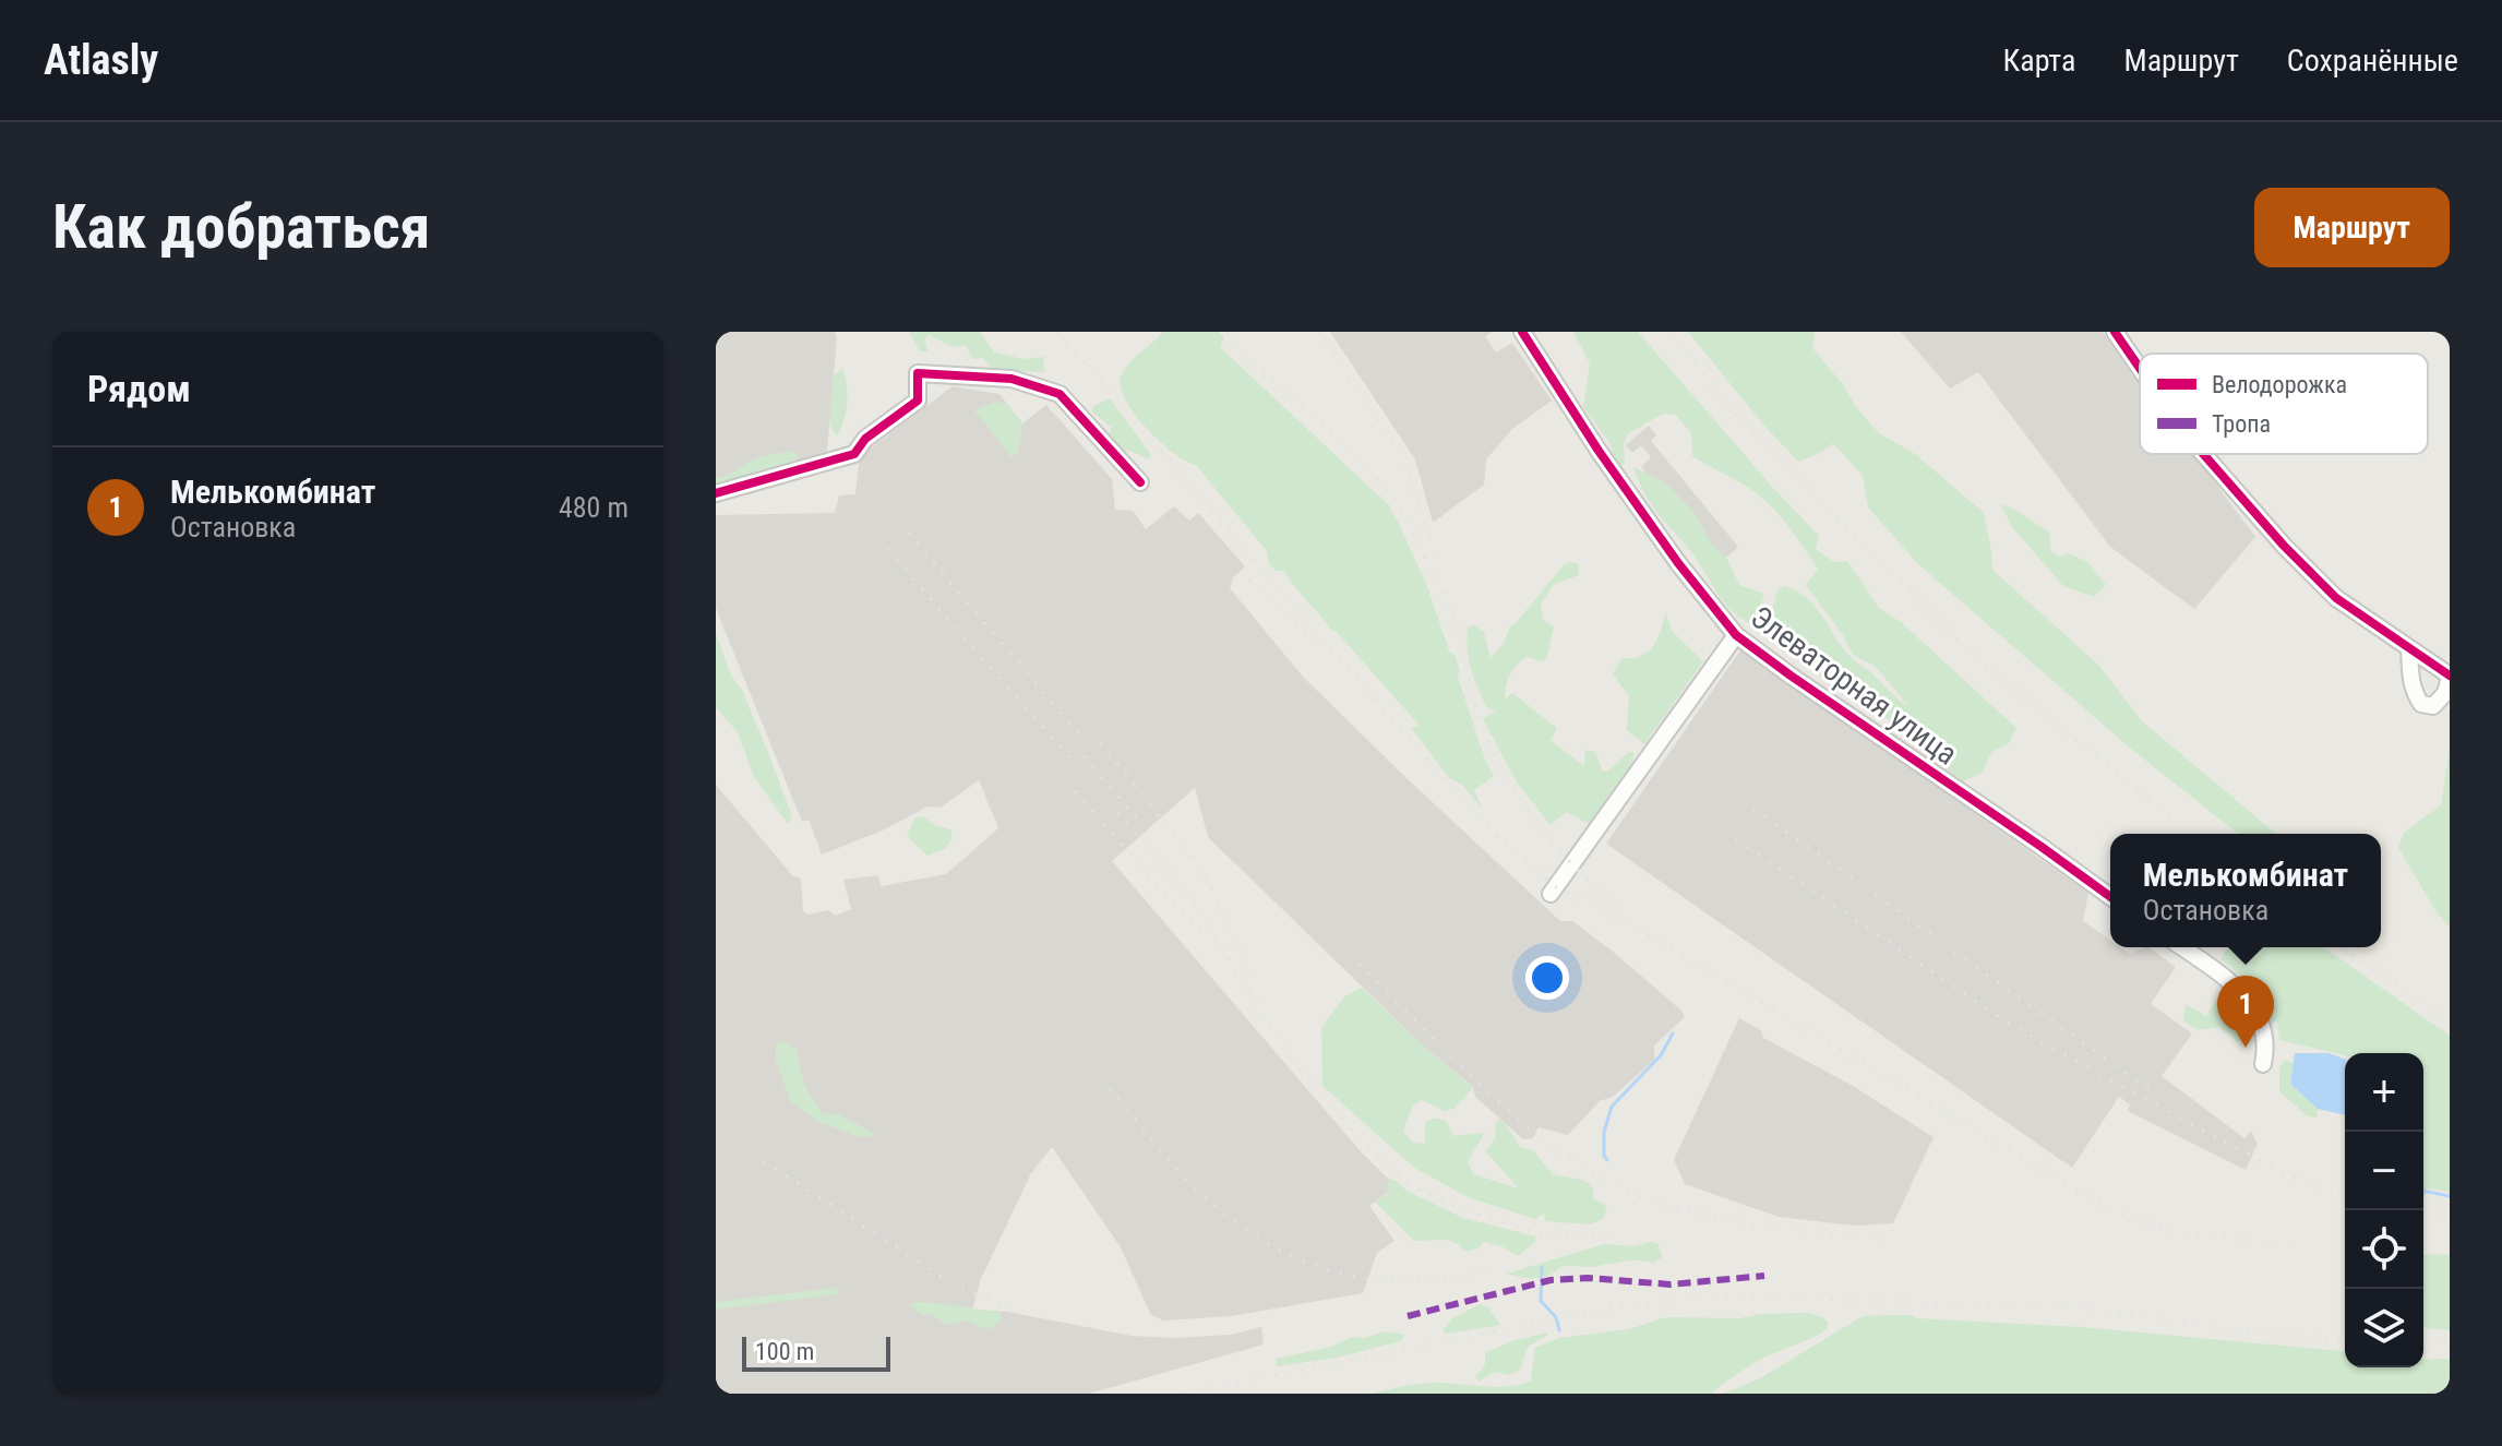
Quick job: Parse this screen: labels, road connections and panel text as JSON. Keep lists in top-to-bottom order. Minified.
{"streets":{"street":["Элеваторная улица"]},"legend":["Велодорожка","Тропа"],"scale_bar":"100 m","page":{"header":"Atlasly","nav":["Карта","Маршрут","Сохранённые"],"buttons":"Маршрут","title":"Как добраться","heading":"Рядом","list":[{"mark":"1","name":"Мелькомбинат","note":"Остановка","value":"480 m"}],"popup":["Мелькомбинат","Остановка"],"pins":"1","map_buttons":["+","−"],"scale":"100 m"}}
